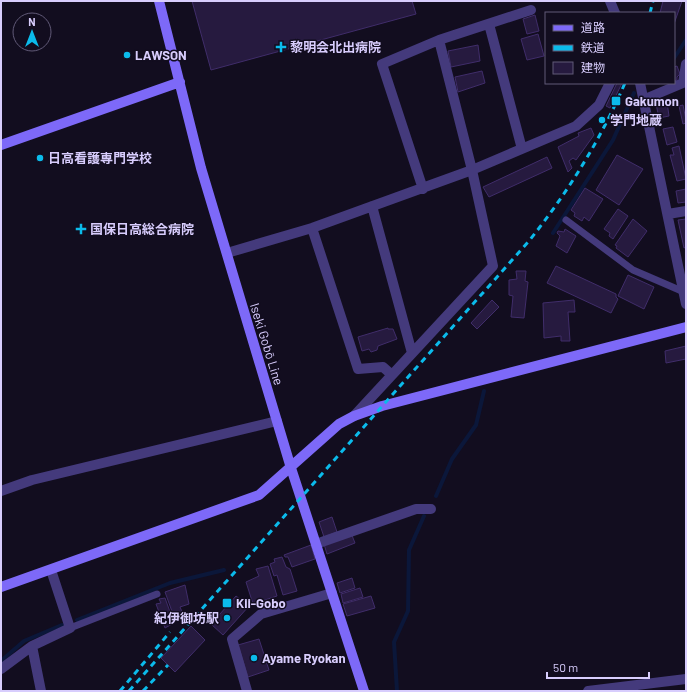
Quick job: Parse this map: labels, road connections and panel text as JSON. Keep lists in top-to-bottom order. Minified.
{"streets":{"street":["Iseki Gobō Line"]},"places":{"health":["黎明会北出病院","国保日高総合病院"],"other":["LAWSON","学門地蔵","日高看護専門学校","紀伊御坊駅","Ayame Ryokan"],"transit":["Gakumon","Kii-Gobo"]},"legend":["道路","鉄道","建物"],"scale_bar":"50 m","north":"top"}
